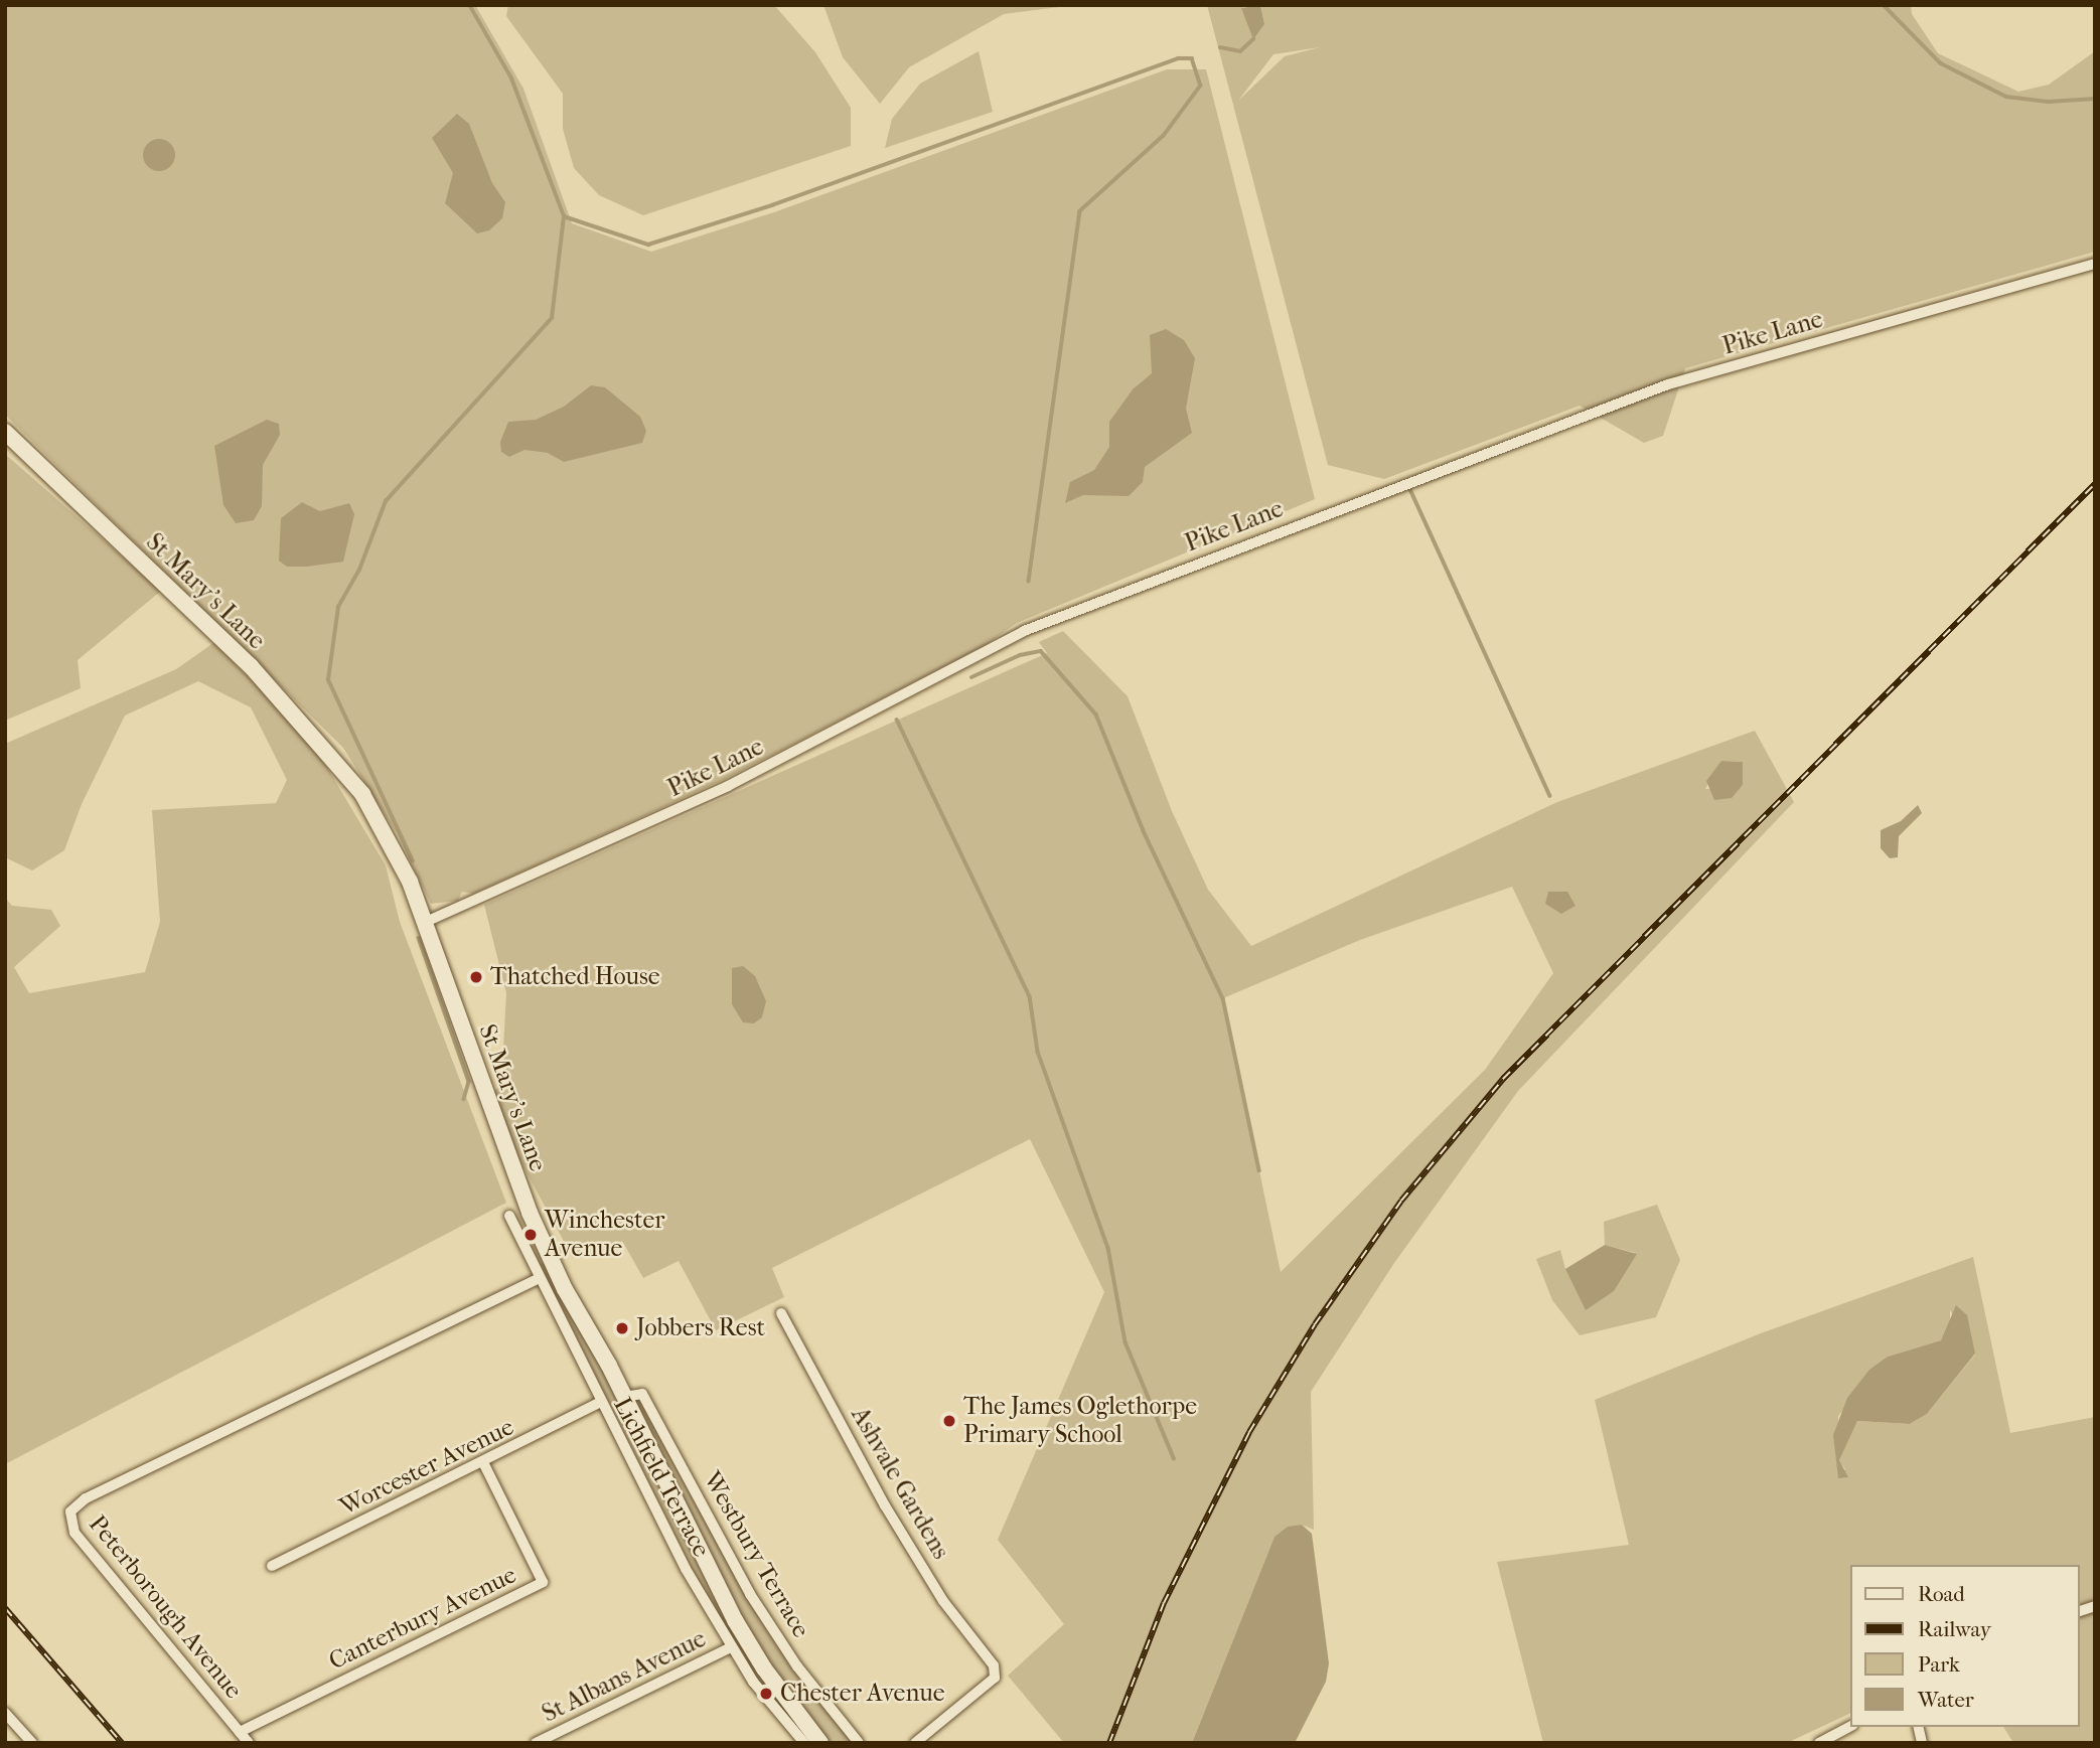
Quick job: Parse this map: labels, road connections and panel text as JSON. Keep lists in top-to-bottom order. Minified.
{"streets":{"main road":["St Mary's Lane"],"street":["Pike Lane","Worcester Avenue","Lichfield Terrace","Ashvale Gardens","Westbury Terrace","Peterborough Avenue","Canterbury Avenue","St Albans Avenue"]},"crossings":[["Pike Lane","St Mary's Lane"],["St Mary's Lane","Westbury Terrace"],["Worcester Avenue","Lichfield Terrace"],["Worcester Avenue","Canterbury Avenue"],["Lichfield Terrace","Peterborough Avenue"],["Lichfield Terrace","St Albans Avenue"],["Peterborough Avenue","Canterbury Avenue"]],"places":["Thatched House","Winchester Avenue","Jobbers Rest","The James Oglethorpe Primary School","Chester Avenue"],"legend":["Road","Railway","Park","Water"]}
